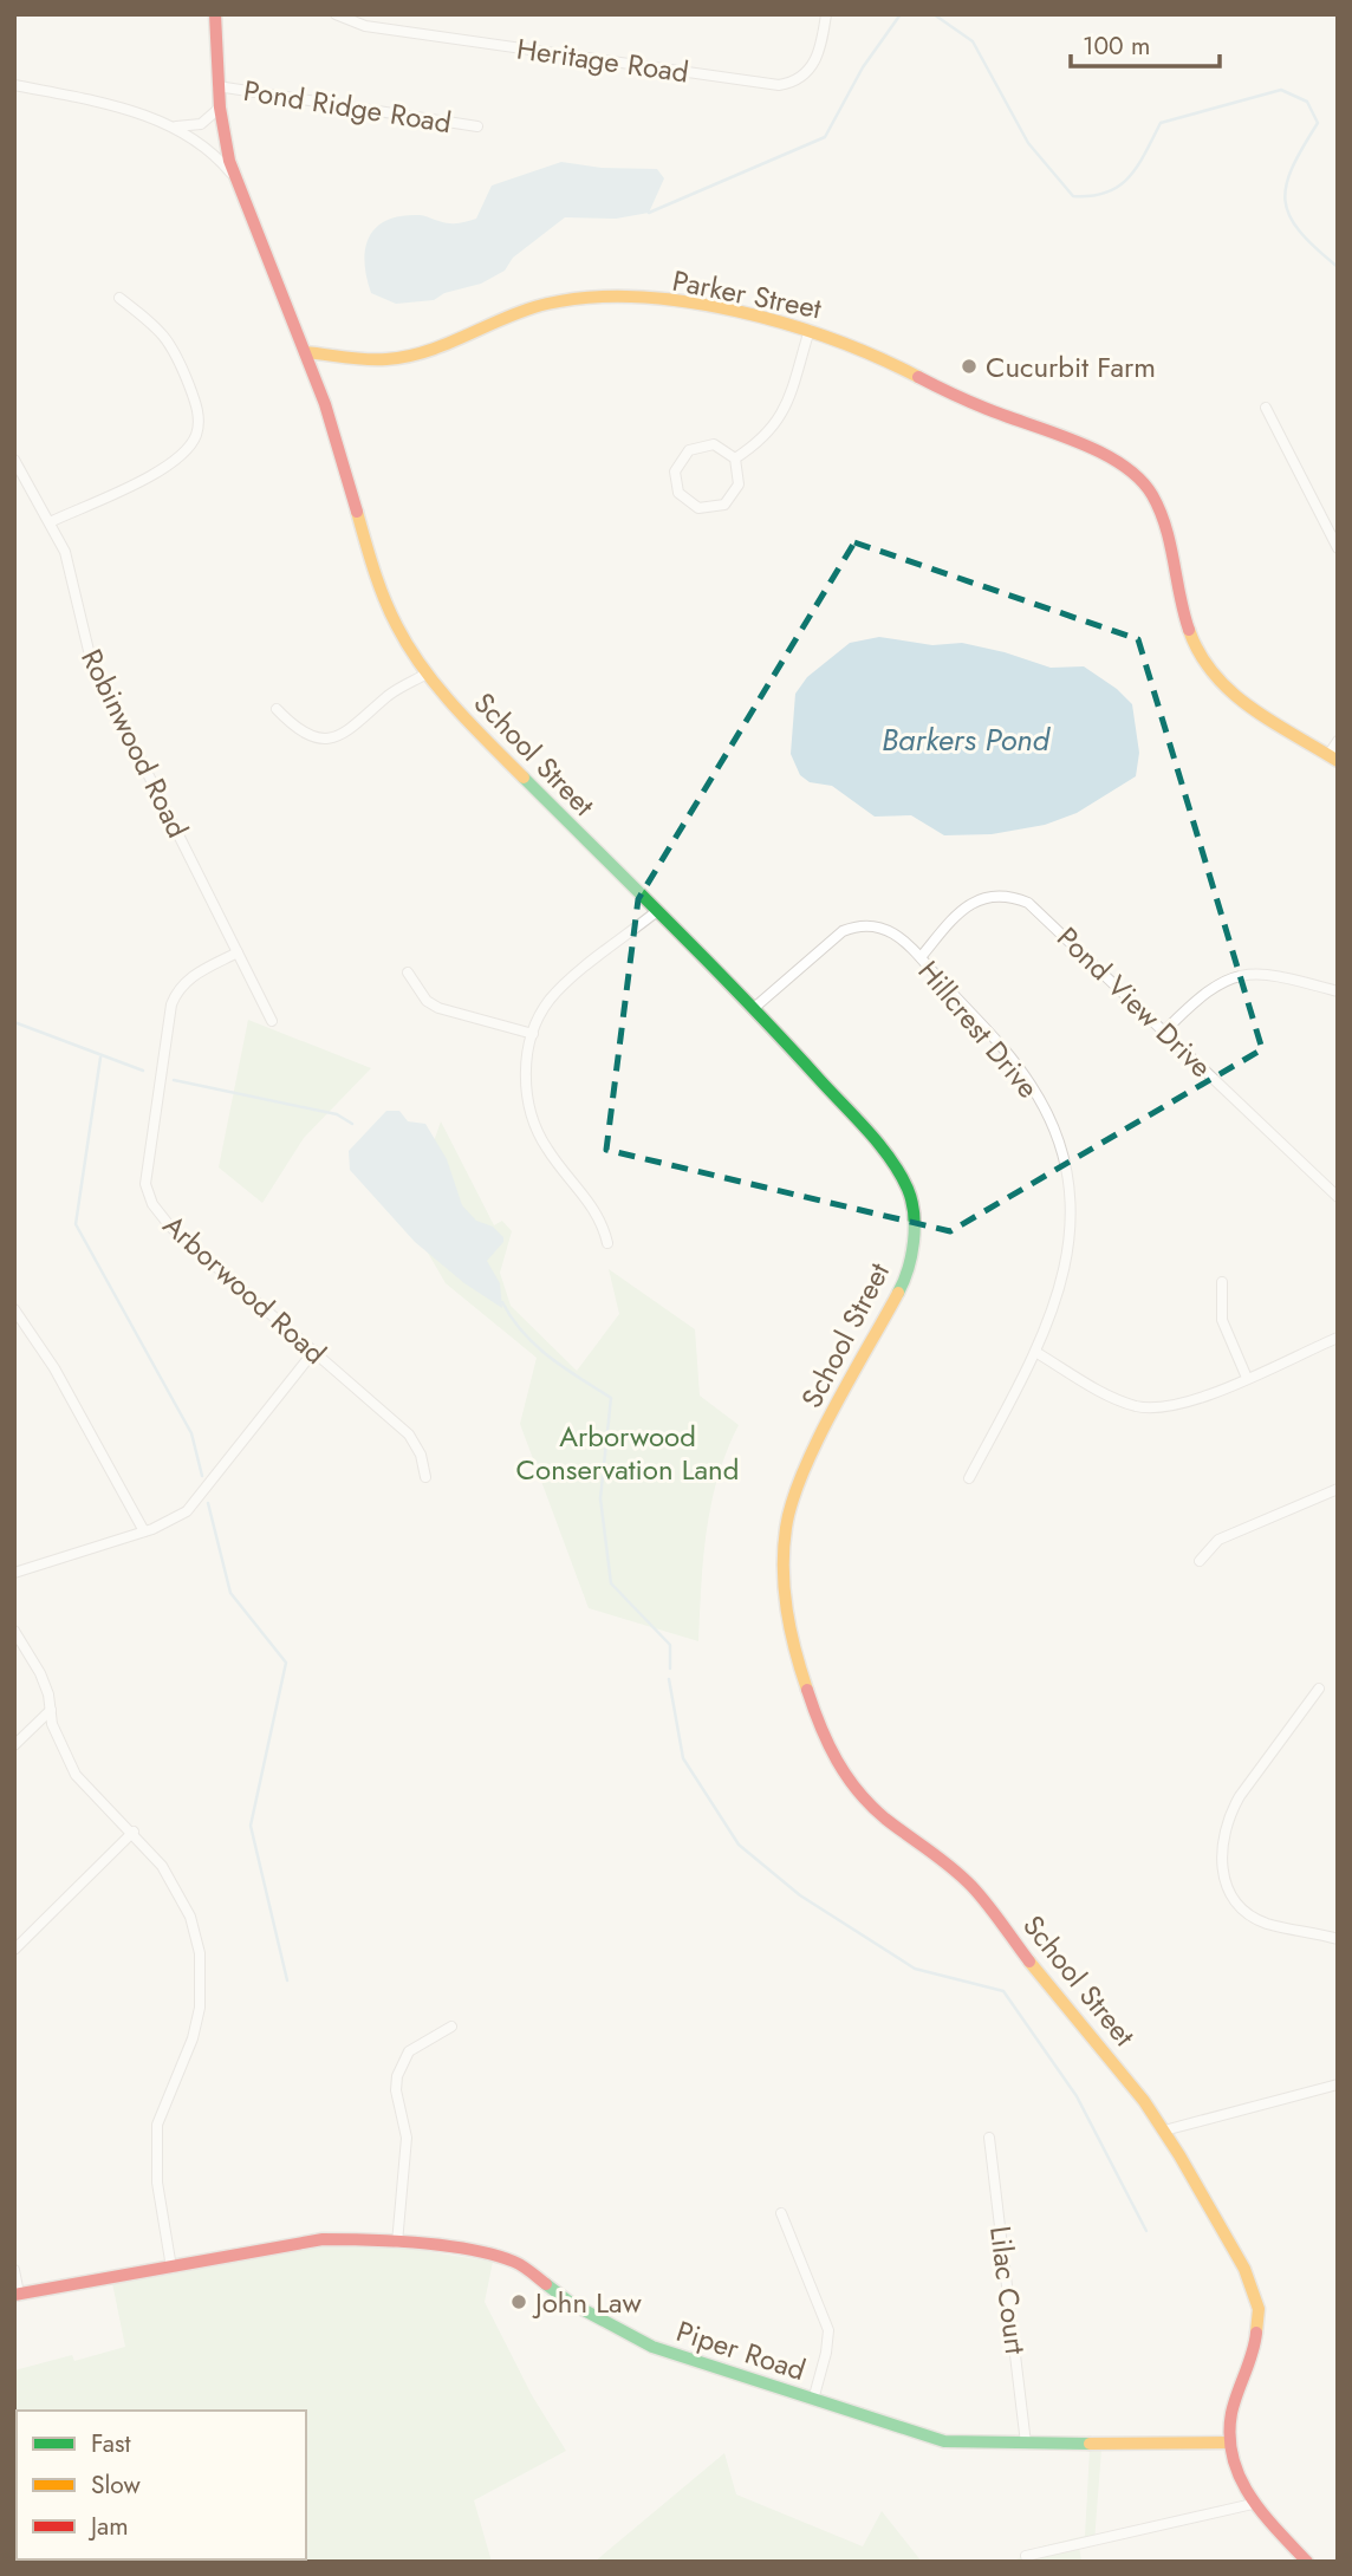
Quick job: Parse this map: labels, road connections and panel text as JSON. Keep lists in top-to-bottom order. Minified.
{"streets":{"street":["Heritage Road","Pond Ridge Road","Parker Street","Robinwood Road","School Street","Pond View Drive","Hillcrest Drive","Arborwood Road","Lilac Court","Piper Road"]},"crossings":[["Pond Ridge Road","School Street"],["Parker Street","School Street"],["Robinwood Road","Arborwood Road"],["School Street","Hillcrest Drive"],["School Street","Piper Road"],["Pond View Drive","Hillcrest Drive"],["Lilac Court","Piper Road"]],"water":["Barkers Pond"],"parks":["Arborwood Conservation Land"],"places":["Cucurbit Farm","John Law"],"legend":["Fast","Slow","Jam"],"scale_bar":"100 m"}
